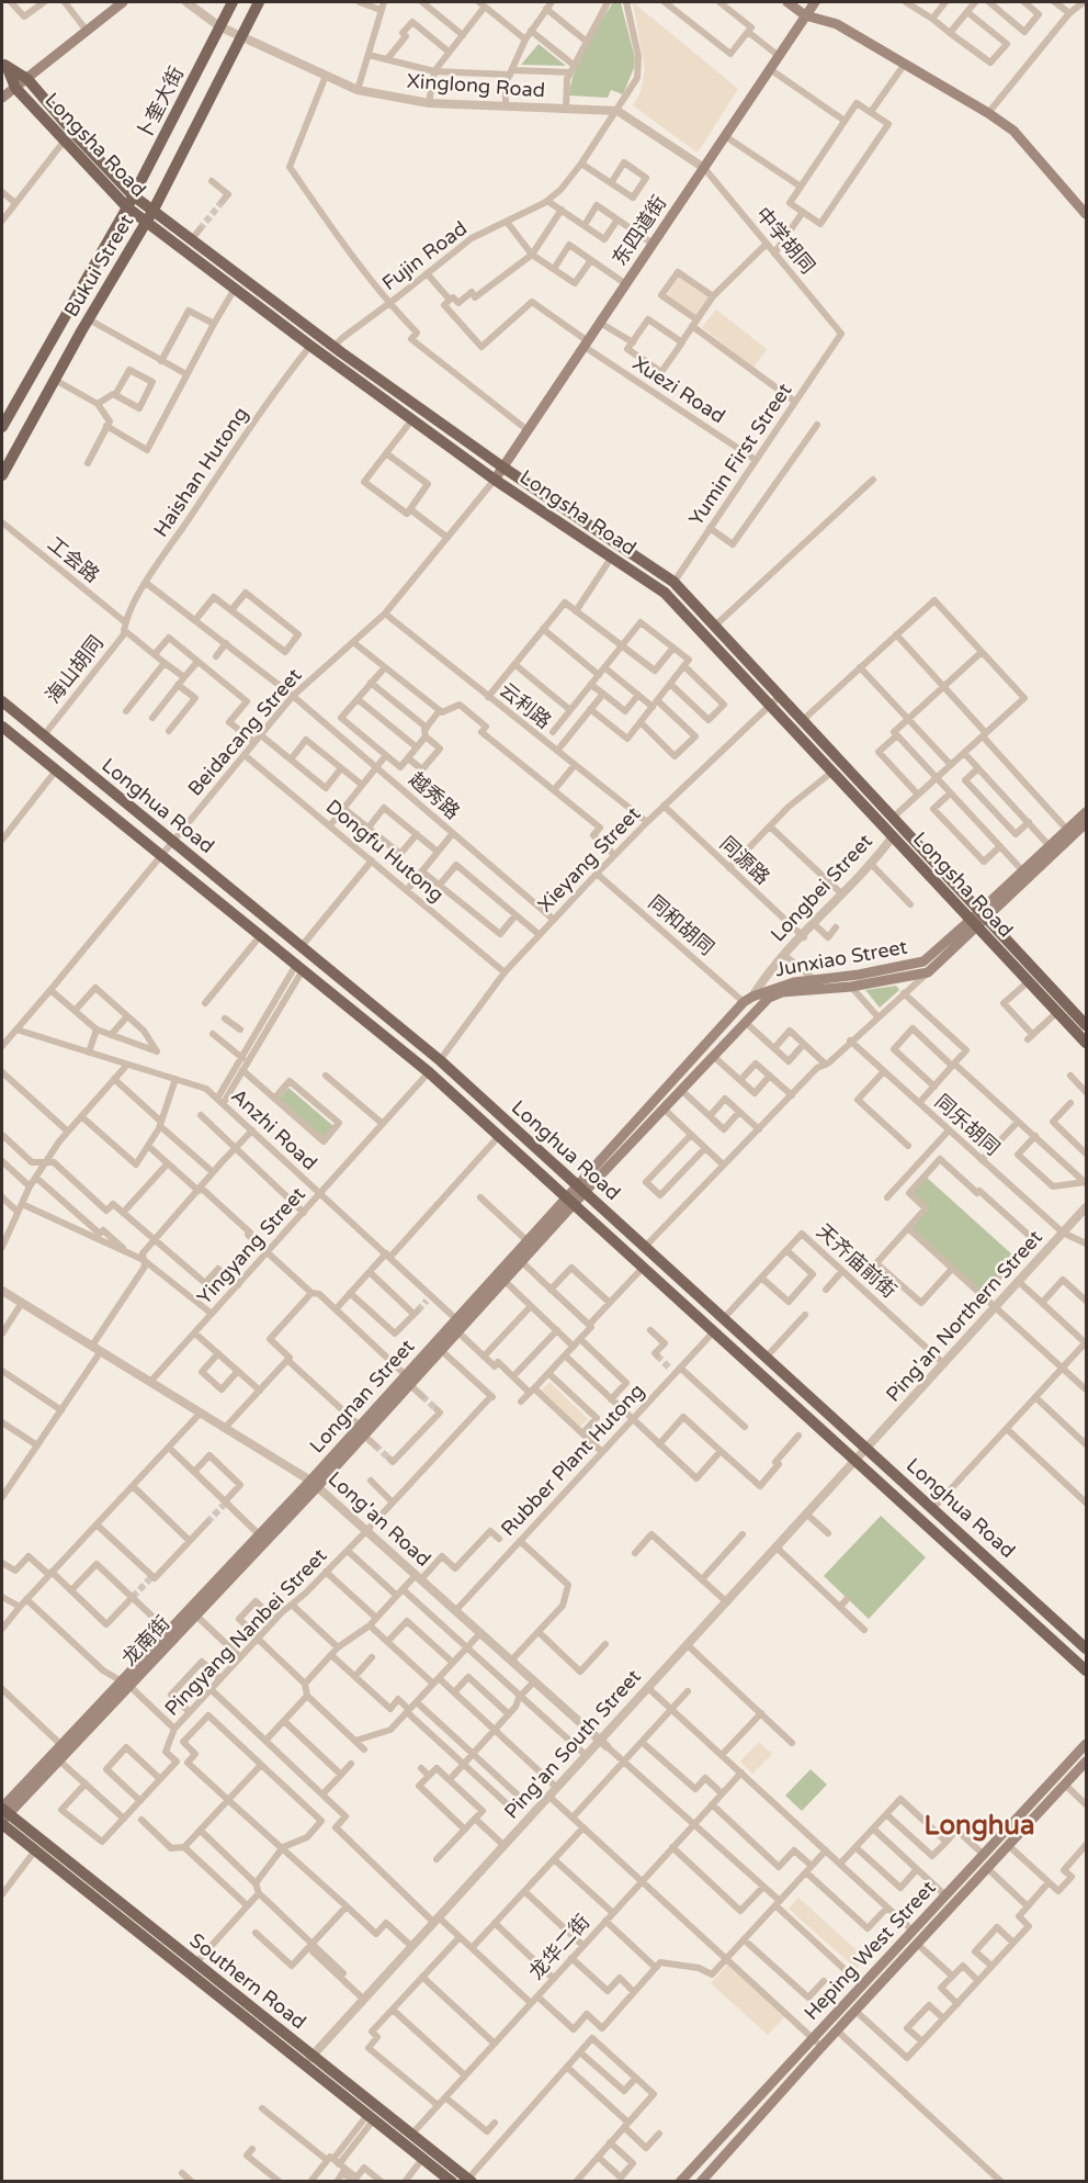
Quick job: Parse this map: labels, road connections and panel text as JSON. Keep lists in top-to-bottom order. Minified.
{"streets":{"main road":["卜奎大街","Longsha Road","东四道街","Bukui Street","Longhua Road","Junxiao Street","Longnan Street","龙南街","Heping West Street","Southern Road"],"street":["Xinglong Road","中学胡同","Fujin Road","Xuezi Road","Yumin First Street","Haishan Hutong","工会路","海山胡同","云利路","Beidacang Street","越秀路","Dongfu Hutong","Xieyang Street","同源路","Longbei Street","同和胡同","同乐胡同","Anzhi Road","Yingyang Street","天齐庙前街","Ping'an Northern Street","Rubber Plant Hutong","Long'an Road","Pingyang Nanbei Street","Ping'an South Street","龙华二街"]},"crossings":[["Xinglong Road","卜奎大街"],["Xinglong Road","Fujin Road"],["Xinglong Road","Bukui Street"],["卜奎大街","Longsha Road"],["Longsha Road","东四道街"],["Longsha Road","Fujin Road"],["Longsha Road","Bukui Street"],["Longsha Road","Yumin First Street"],["Longsha Road","Haishan Hutong"],["Longsha Road","Beidacang Street"],["Longsha Road","Xieyang Street"],["Longsha Road","Longbei Street"],["Longsha Road","Junxiao Street"],["东四道街","中学胡同"],["东四道街","Xuezi Road"],["东四道街","Beidacang Street"],["中学胡同","Yumin First Street"],["Xuezi Road","Yumin First Street"],["Haishan Hutong","工会路"],["Haishan Hutong","海山胡同"],["Haishan Hutong","越秀路"],["工会路","海山胡同"],["海山胡同","Longhua Road"],["云利路","Beidacang Street"],["云利路","Xieyang Street"],["Beidacang Street","越秀路"],["Beidacang Street","Longhua Road"],["Beidacang Street","Dongfu Hutong"],["Beidacang Street","Anzhi Road"],["越秀路","Xieyang Street"],["Longhua Road","Xieyang Street"],["Longhua Road","Junxiao Street"],["Longhua Road","Yingyang Street"],["Longhua Road","天齐庙前街"],["Longhua Road","Ping'an Northern Street"],["Longhua Road","Longnan Street"],["Longhua Road","Rubber Plant Hutong"],["Longhua Road","Ping'an South Street"],["Dongfu Hutong","Xieyang Street"],["Xieyang Street","同源路"],["Xieyang Street","同和胡同"],["同源路","Longbei Street"],["Longbei Street","同和胡同"],["Longbei Street","Junxiao Street"],["Longbei Street","Longnan Street"],["同和胡同","Junxiao Street"],["同和胡同","Longnan Street"],["Junxiao Street","同乐胡同"],["Junxiao Street","Longnan Street"],["同乐胡同","Ping'an Northern Street"],["Anzhi Road","Yingyang Street"],["Anzhi Road","Longnan Street"],["Yingyang Street","Long'an Road"],["天齐庙前街","Ping'an Northern Street"],["Ping'an Northern Street","Ping'an South Street"],["Longnan Street","Long'an Road"],["Longnan Street","Pingyang Nanbei Street"],["Longnan Street","龙南街"],["Longnan Street","Southern Road"],["Rubber Plant Hutong","Long'an Road"],["Long'an Road","Pingyang Nanbei Street"],["Long'an Road","龙南街"],["Long'an Road","Ping'an South Street"],["龙南街","Southern Road"],["Ping'an South Street","Southern Road"],["龙华二街","Southern Road"]],"districts":["Longhua"]}
